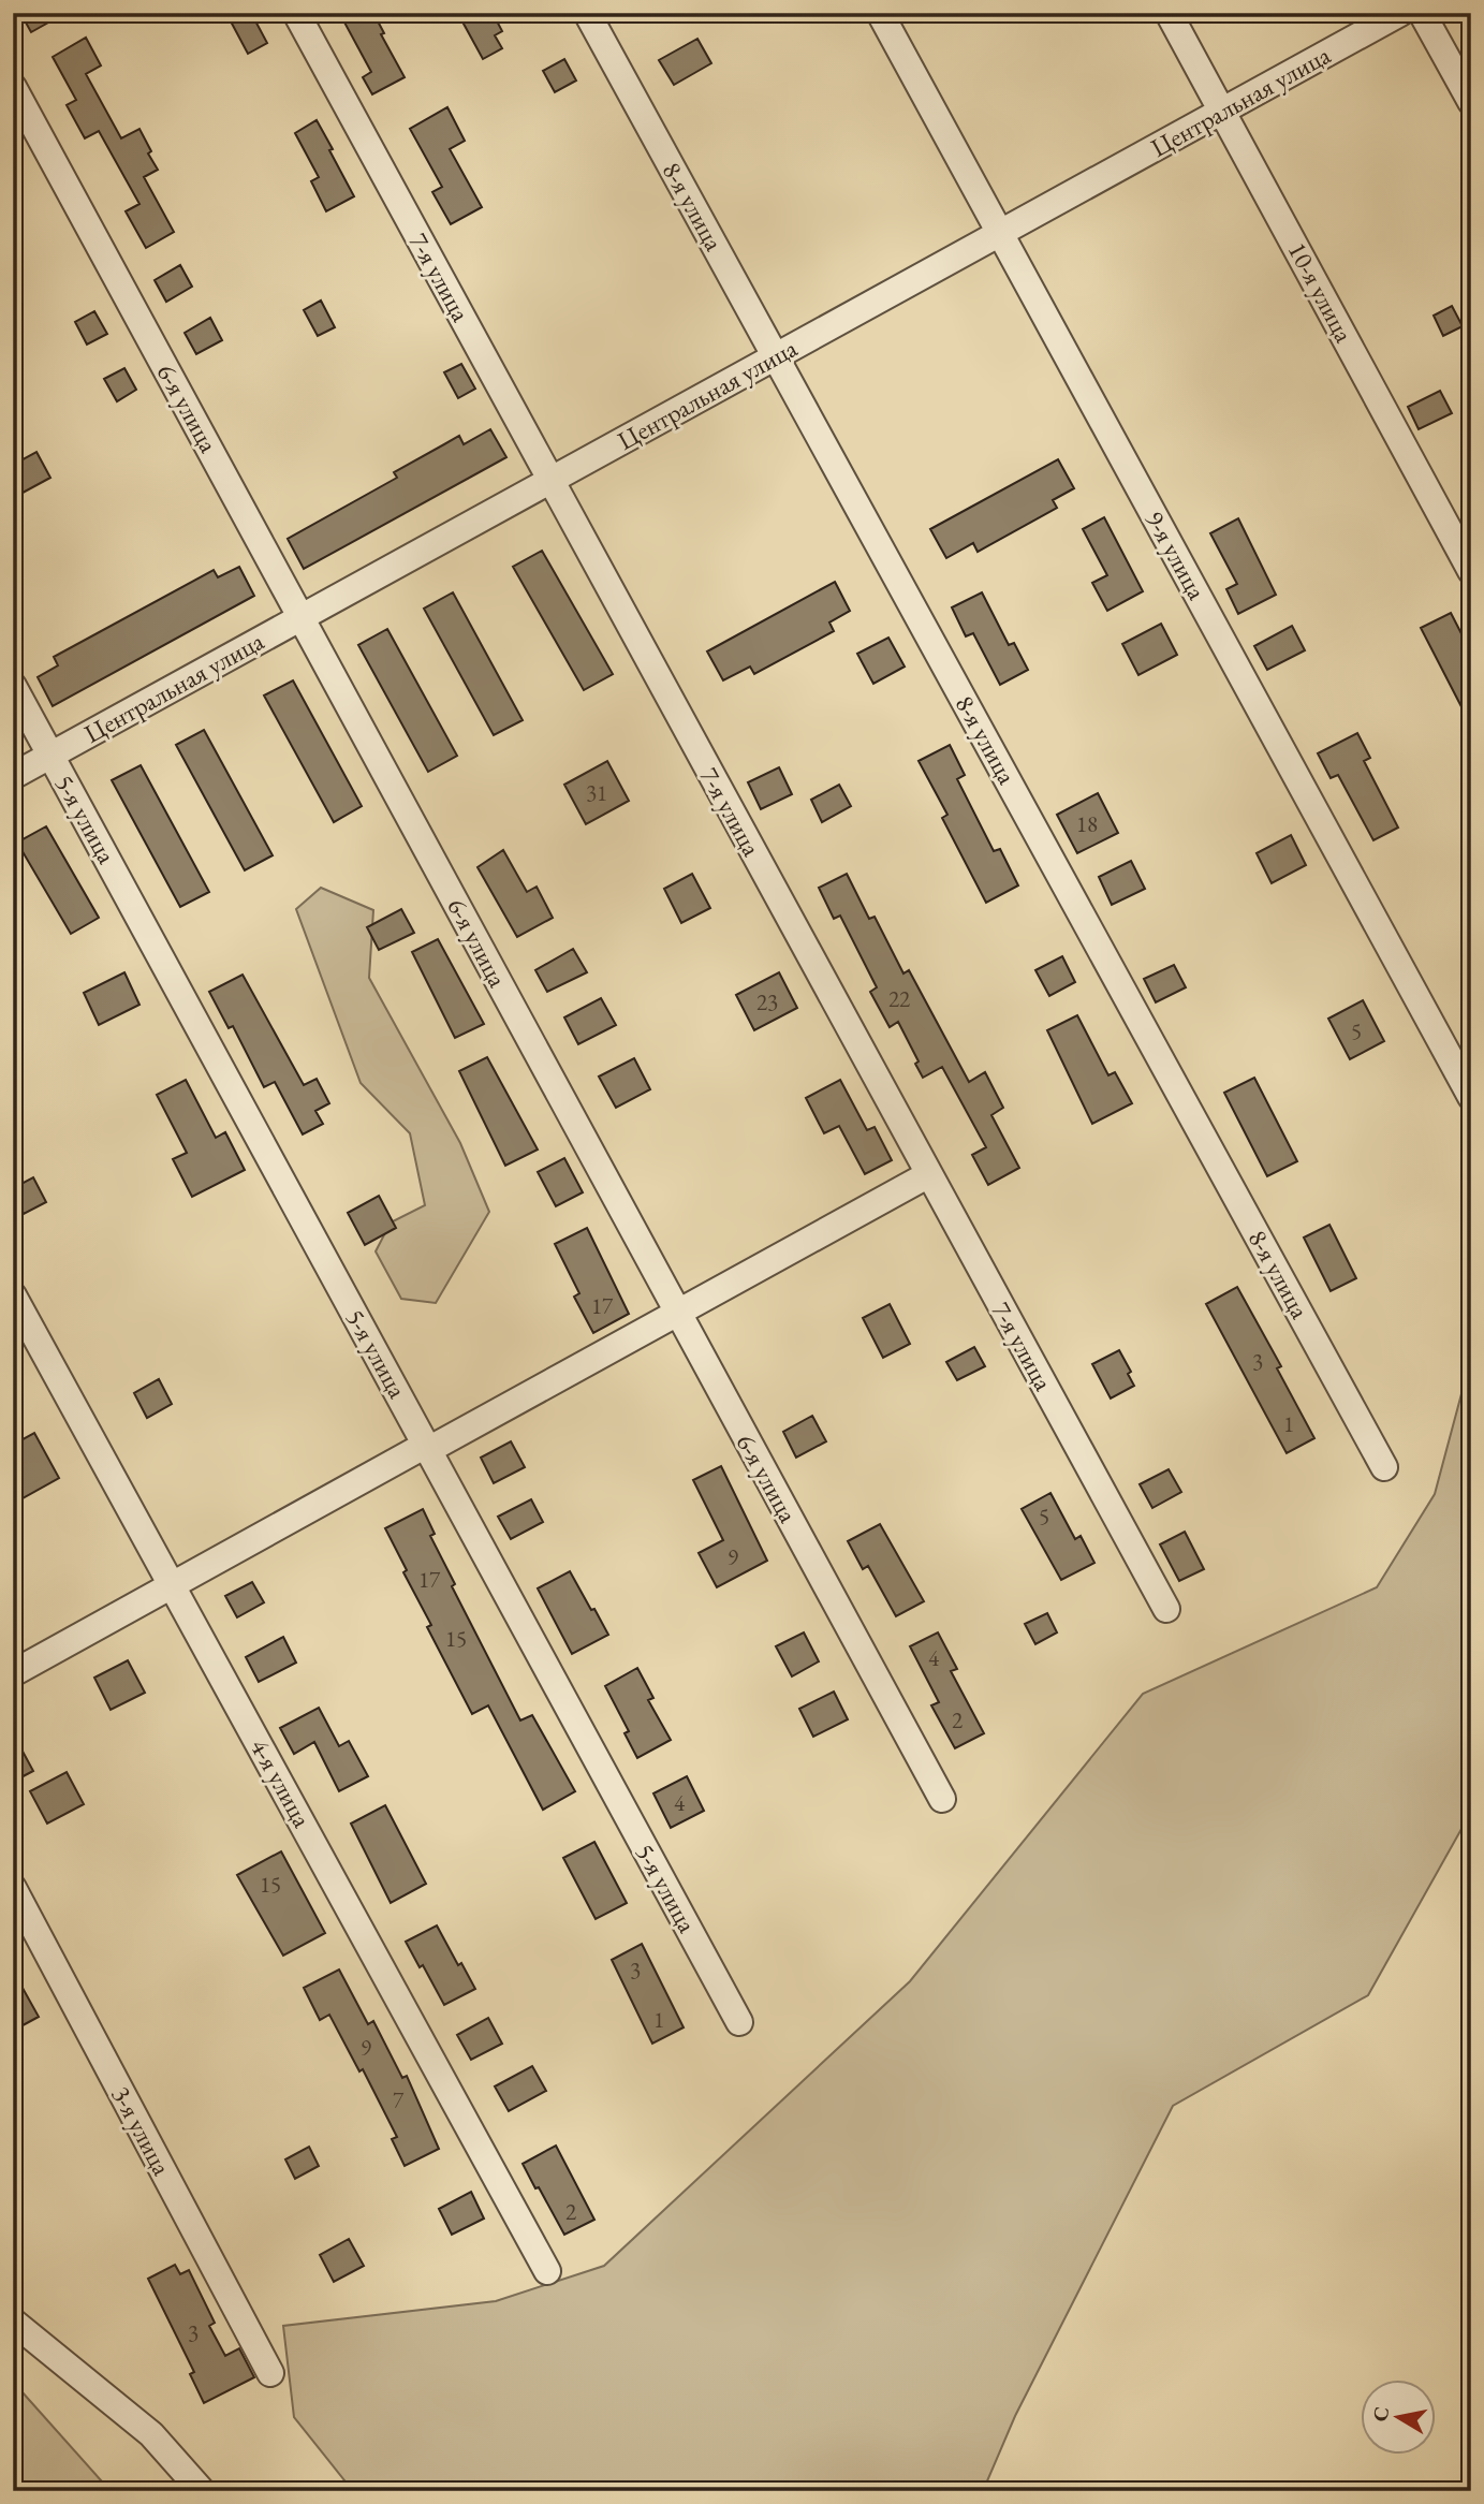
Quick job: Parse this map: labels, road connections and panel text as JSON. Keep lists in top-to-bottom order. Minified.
{"streets":{"street":["Центральная улица","8-я улица","7-я улица","10-я улица","6-я улица","9-я улица","5-я улица","4-я улица","3-я улица"]},"crossings":[["Центральная улица","8-я улица"],["Центральная улица","7-я улица"],["Центральная улица","10-я улица"],["Центральная улица","6-я улица"],["Центральная улица","9-я улица"],["Центральная улица","5-я улица"]],"house_numbers":["31","18","22","23","5","17","3","1","5","9","17","15","4","2","4","15","3","1","9","7","2","3"],"north":"left"}
